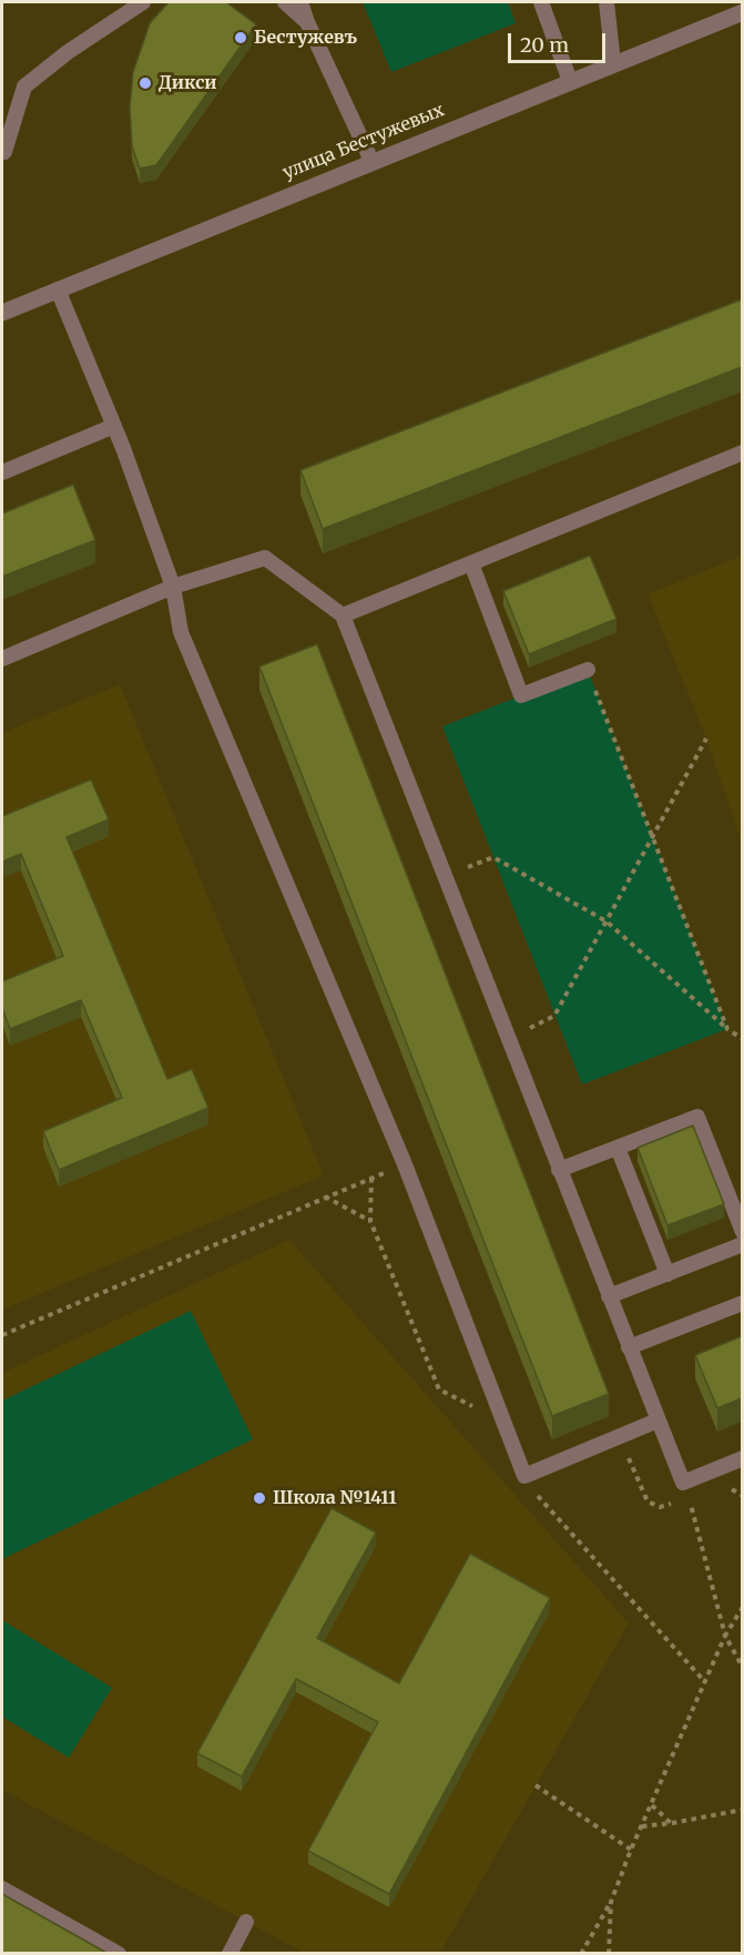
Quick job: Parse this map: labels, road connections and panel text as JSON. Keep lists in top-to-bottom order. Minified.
{"streets":{"street":["улица Бестужевых"]},"places":["Бестужевъ","Дикси","Школа №1411"],"scale_bar":"20 m"}
